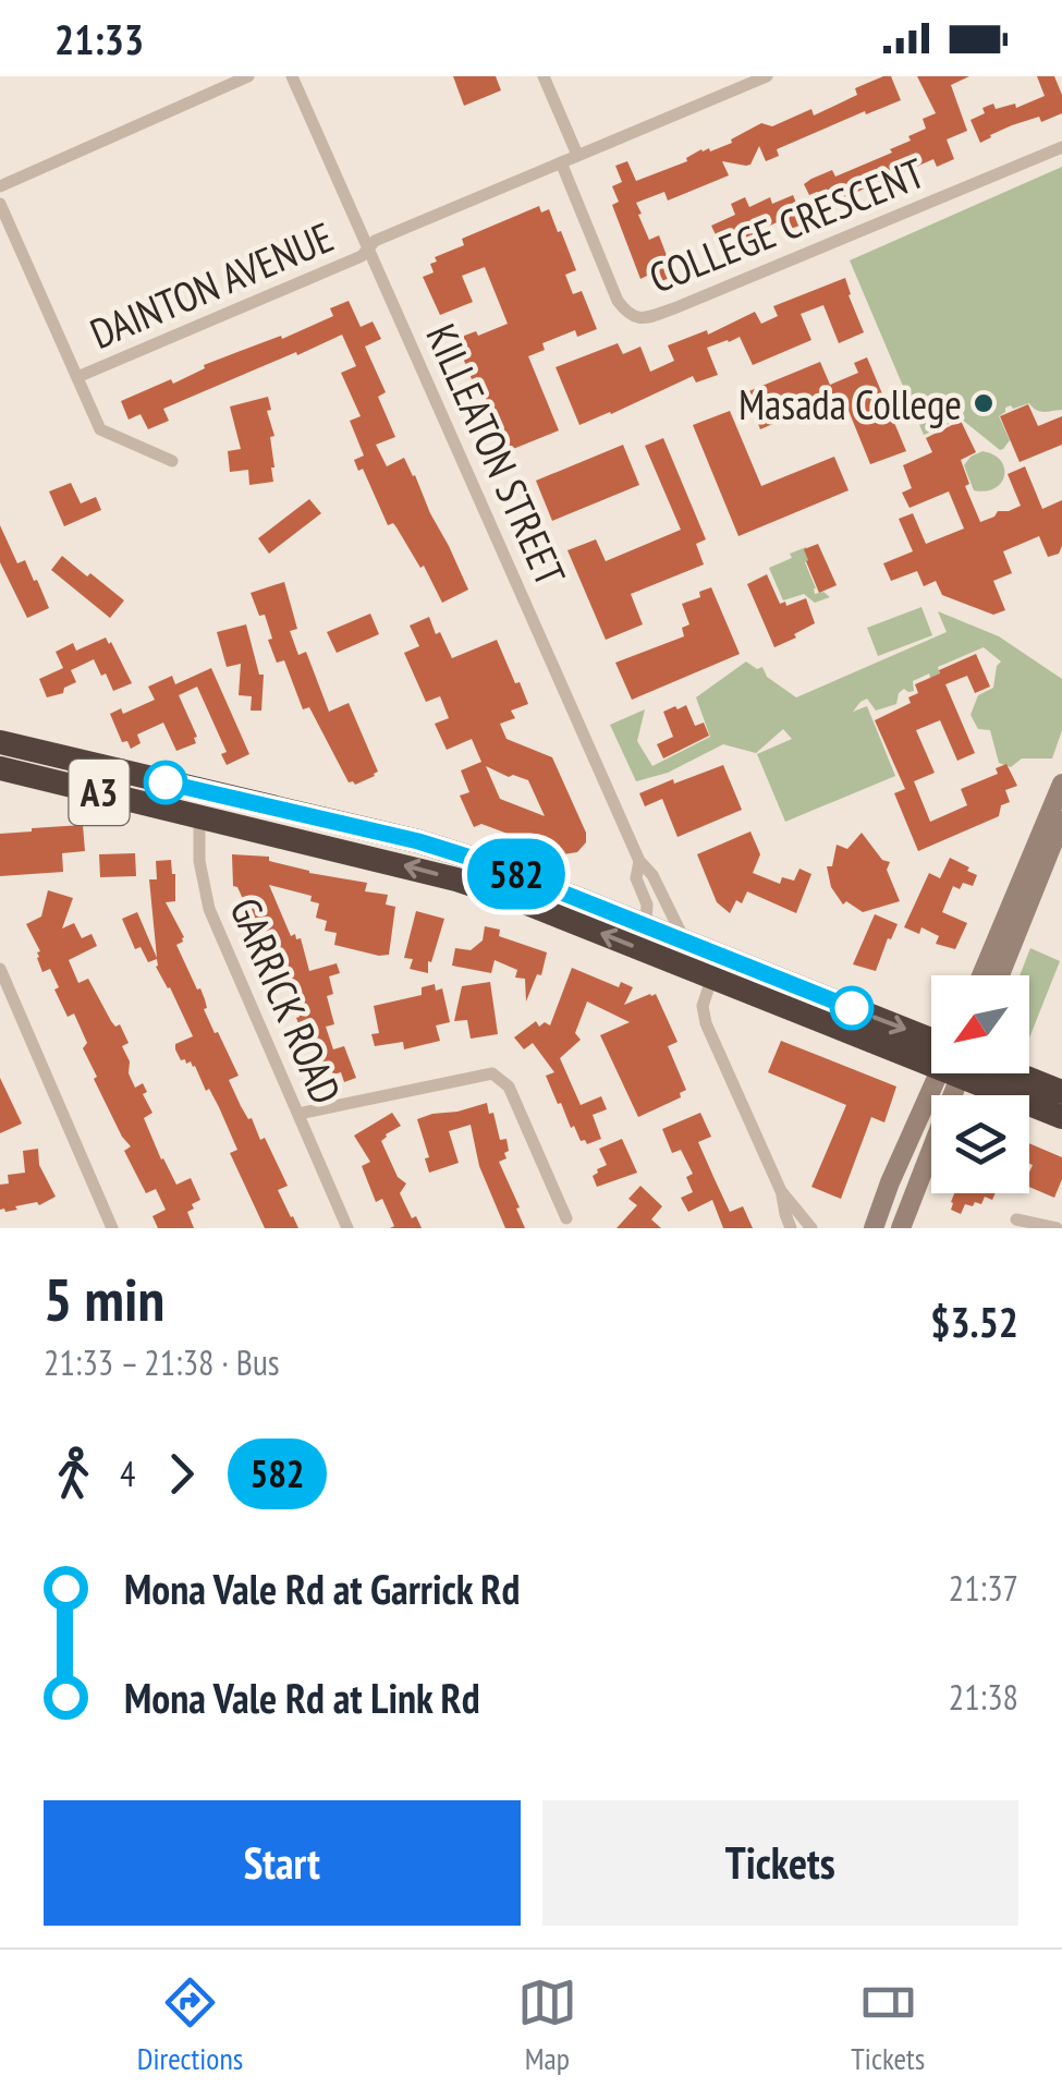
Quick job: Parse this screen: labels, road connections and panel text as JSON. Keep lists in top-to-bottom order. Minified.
{"streets":{"highway":["A3"],"street":["COLLEGE CRESCENT","DAINTON AVENUE","KILLEATON STREET","GARRICK ROAD"]},"crossings":[["COLLEGE CRESCENT","DAINTON AVENUE"],["DAINTON AVENUE","KILLEATON STREET"],["KILLEATON STREET","A3"],["A3","GARRICK ROAD"]],"places":["Masada College"],"lines":["bus line 582"],"north":"bottom left","page":{"status":"21:33","on_map":"582","heading":["5 min","21:33 – 21:38 · Bus","$3.52"],"legs":["4","582"],"list":[{"name":"Mona Vale Rd at Garrick Rd","value":"21:37"},{"name":"Mona Vale Rd at Link Rd","value":"21:38"}],"buttons":["Start","Tickets"],"tabs":["Directions","Map","Tickets"]}}
